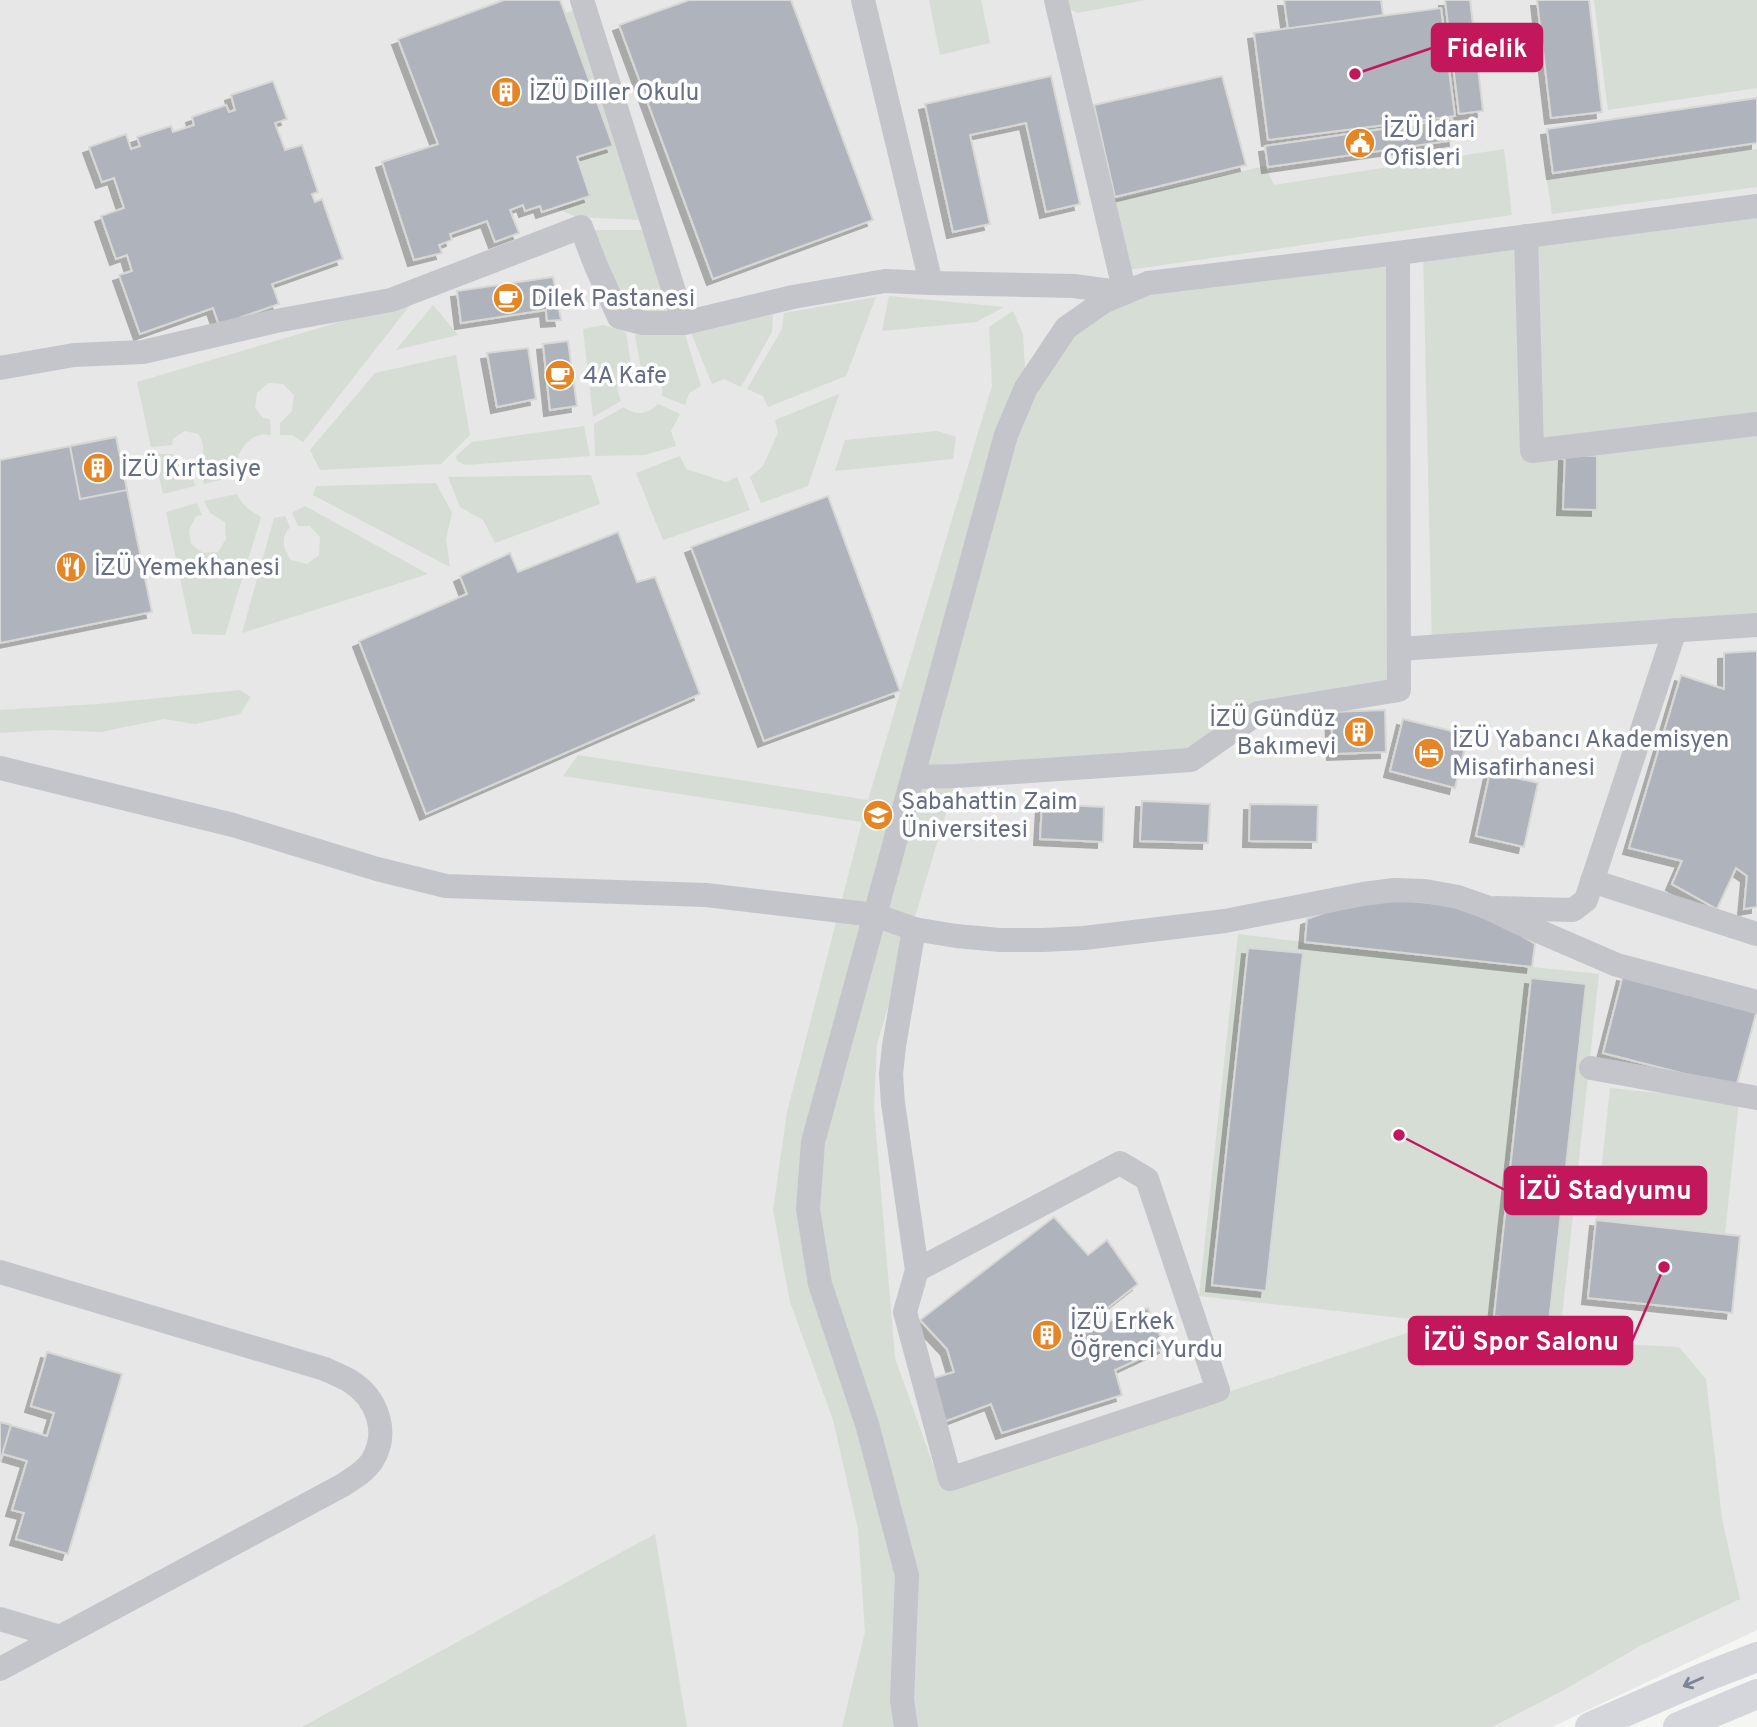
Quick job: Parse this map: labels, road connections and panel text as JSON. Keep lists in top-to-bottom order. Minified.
{"places":{"other":["Fidelik","İZÜ Stadyumu","İZÜ Spor Salonu"],"building":["İZÜ Diller Okulu","İZÜ Kırtasiye","İZÜ Gündüz Bakımevi","İZÜ Erkek Öğrenci Yurdu"],"public building":["İZÜ İdari Ofisleri"],"cafe":["Dilek Pastanesi","4A Kafe"],"restaurant":["İZÜ Yemekhanesi"],"hotel":["İZÜ Yabancı Akademisyen Misafirhanesi"],"school or university":["Sabahattin Zaim Üniversitesi"]}}
